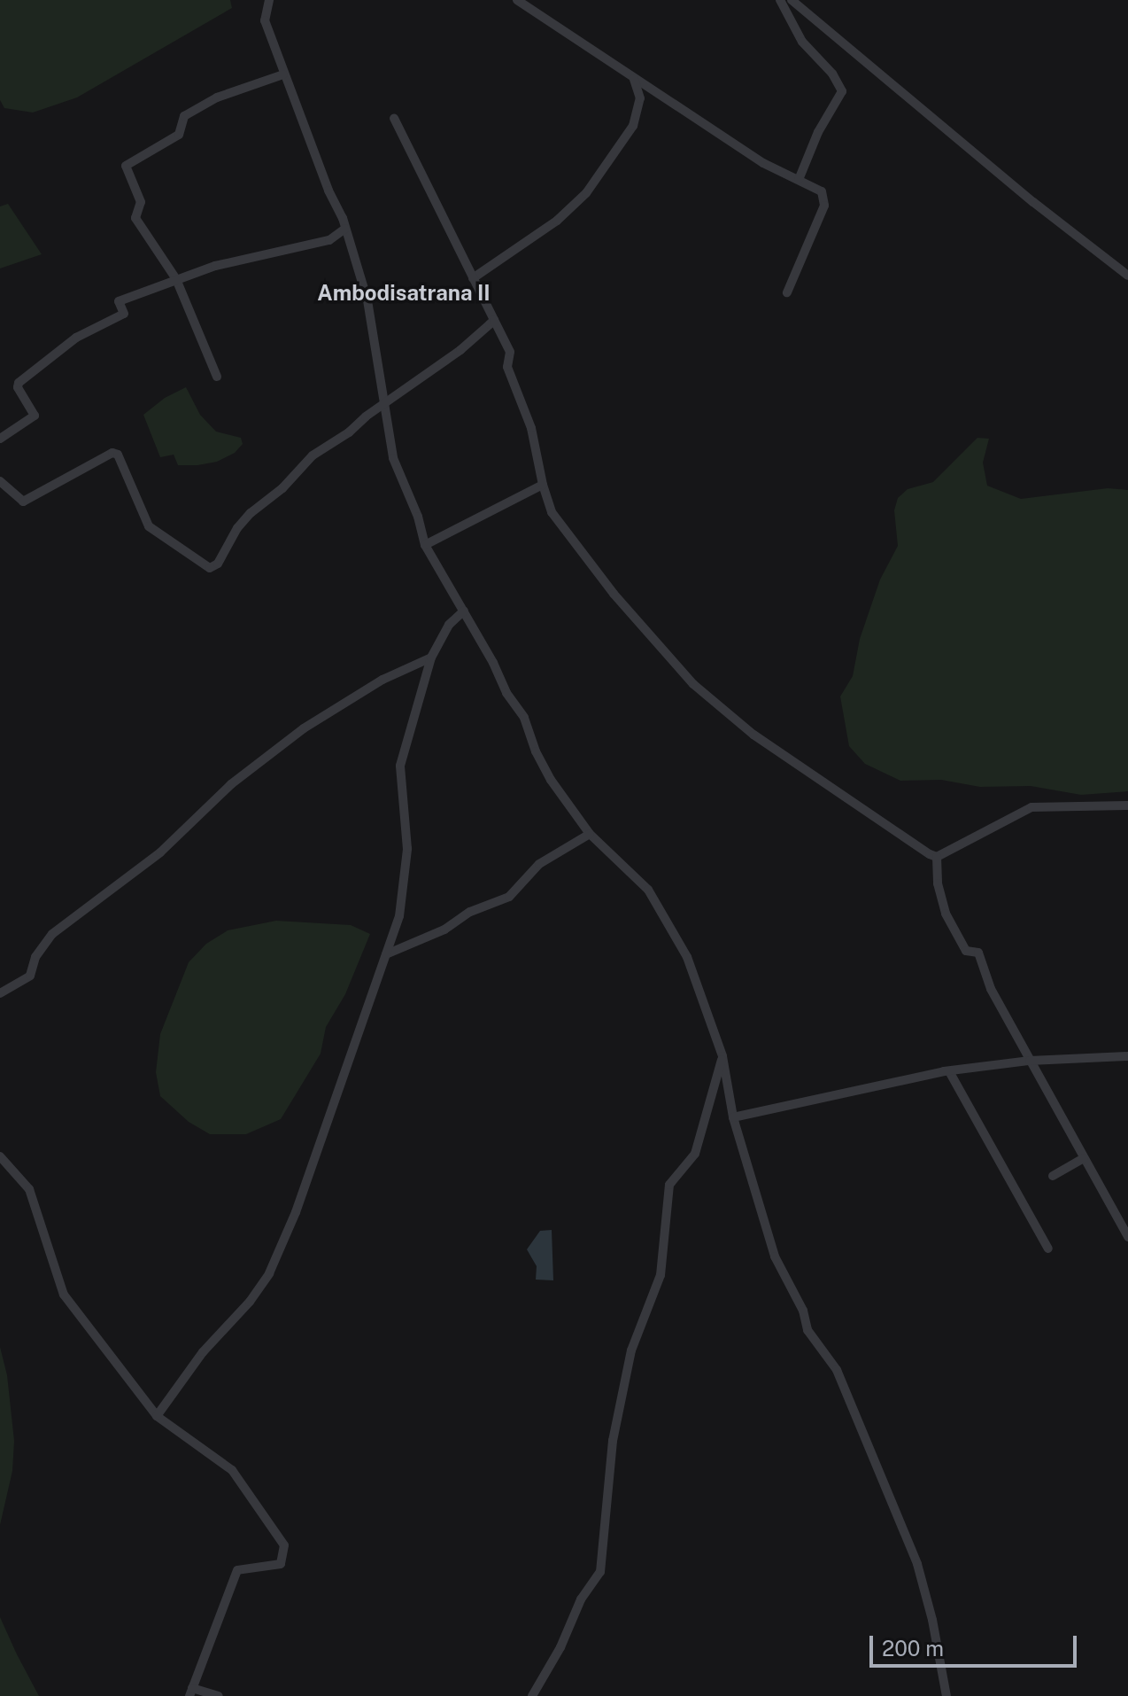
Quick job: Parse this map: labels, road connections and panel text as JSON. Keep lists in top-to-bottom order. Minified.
{"districts":["Ambodisatrana II"],"scale_bar":"200 m"}
